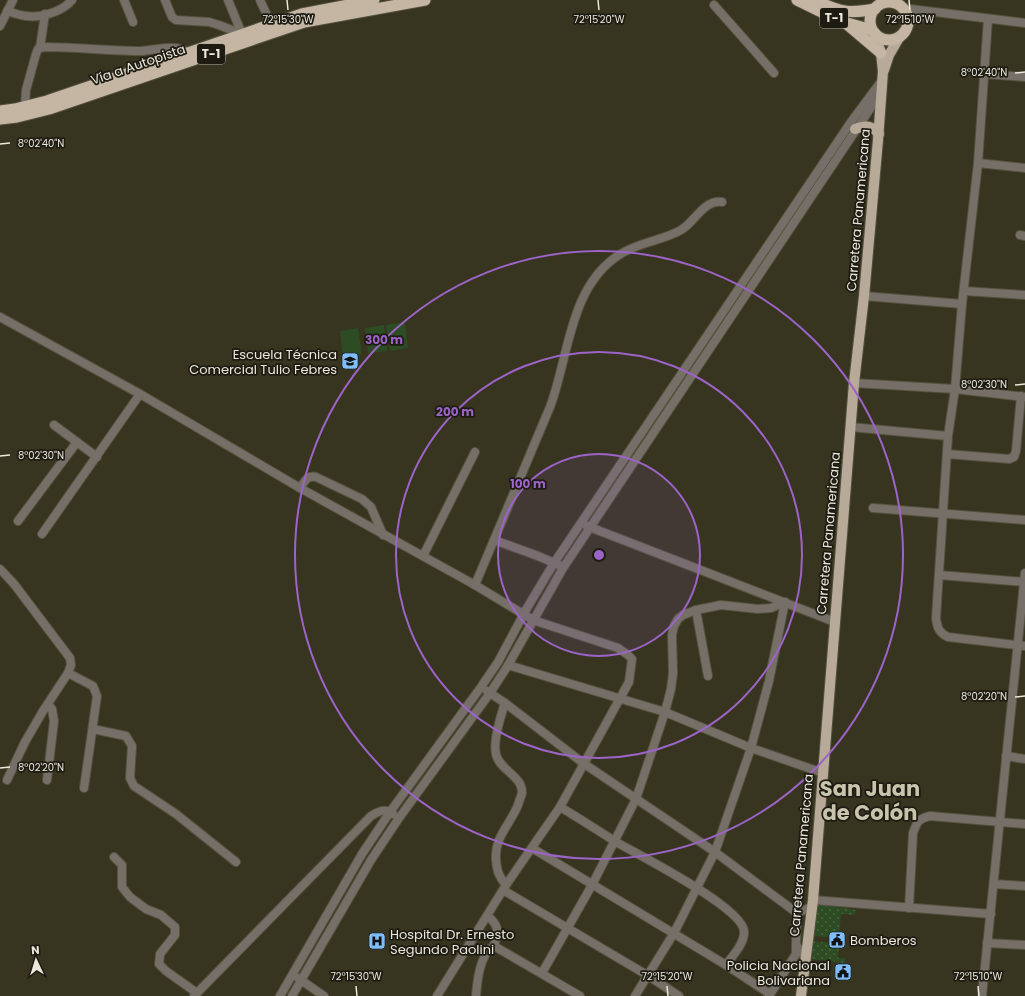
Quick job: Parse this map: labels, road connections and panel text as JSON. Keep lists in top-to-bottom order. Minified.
{"streets":{"highway":["T-1","Vía a Autopista"],"main road":["Carretera Panamericana"]},"crossings":[["T-1","Carretera Panamericana"]],"districts":["San Juan de Colón"],"places":{"school or university":["Escuela Técnica Comercial Tulio Febres"],"public building":["Bomberos","Policia Nacional Bolivariana"],"hospital":["Hospital Dr. Ernesto Segundo Paolini"]},"north":"top","coordinates":["72°15'30\"W","72°15'20\"W","72°15'10\"W","8°02'40\"N","8°02'30\"N","8°02'20\"N"],"rings":["300 m","200 m","100 m"]}
